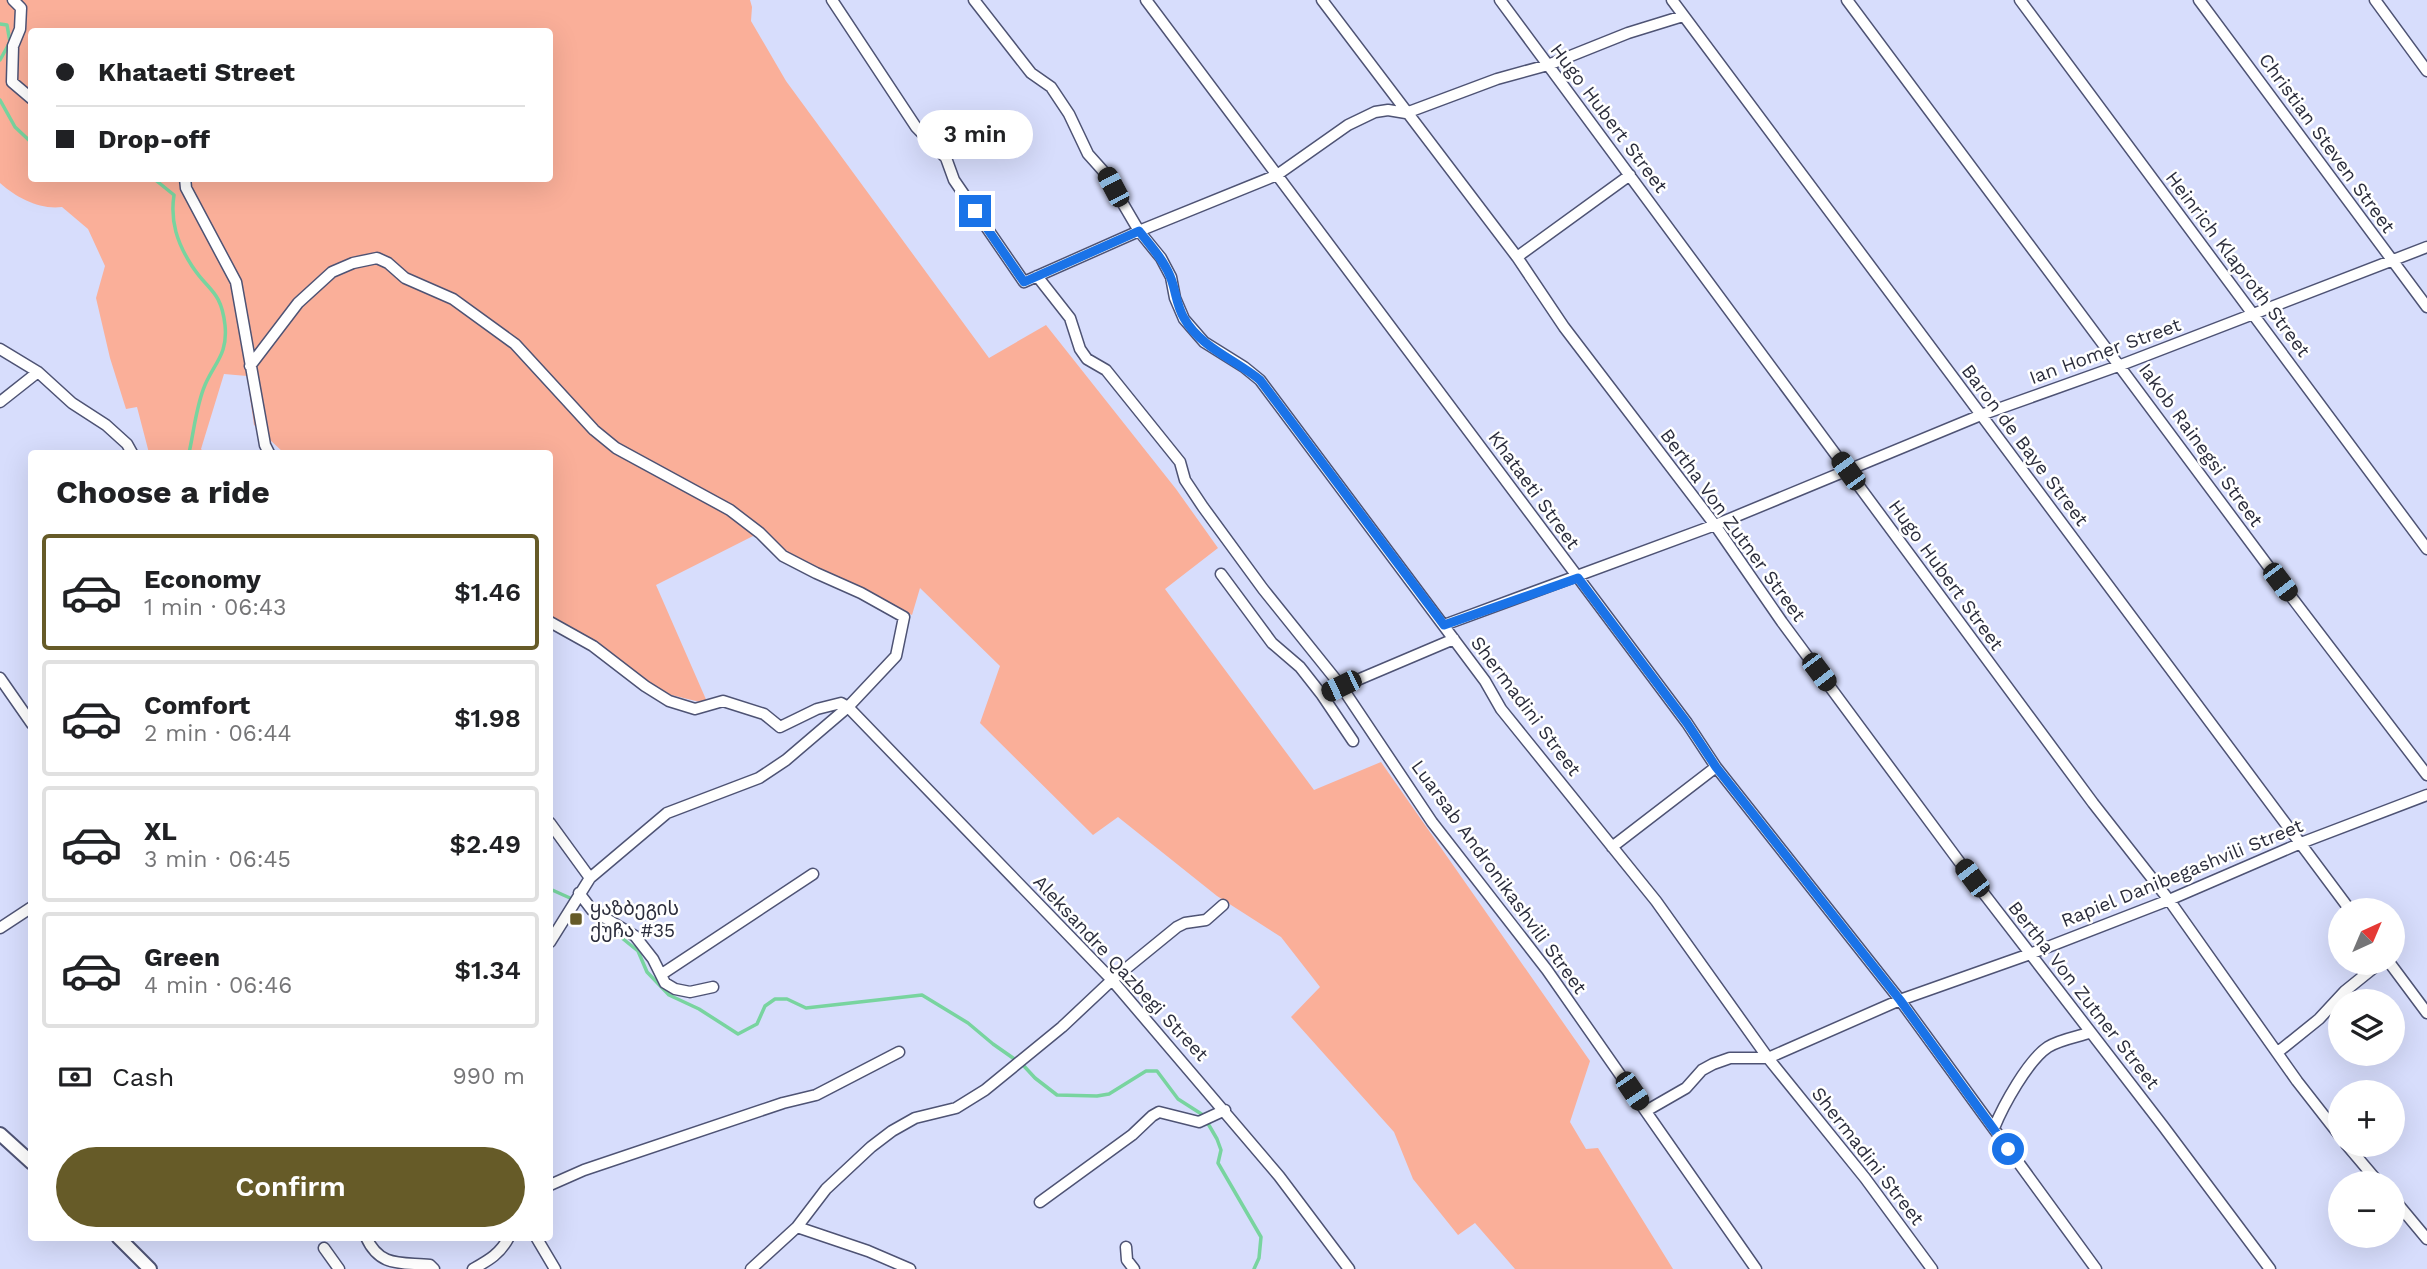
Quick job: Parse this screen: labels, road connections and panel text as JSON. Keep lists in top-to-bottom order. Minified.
{"streets":{"street":["Hugo Hubert Street","Christian Steven Street","Heinrich Klaproth Street","Ian Homer Street","Baron de Baye Street","Iakob Rainegsi Street","Khataeti Street","Bertha Von Zutner Street","Shermadini Street","Rapiel Danibegashvili Street","Luarsab Andronikashvili Street","Aleksandre Qazbegi Street"]},"crossings":[["Hugo Hubert Street","Ian Homer Street"],["Hugo Hubert Street","Rapiel Danibegashvili Street"],["Christian Steven Street","Ian Homer Street"],["Heinrich Klaproth Street","Ian Homer Street"],["Ian Homer Street","Baron de Baye Street"],["Ian Homer Street","Iakob Rainegsi Street"],["Ian Homer Street","Khataeti Street"],["Ian Homer Street","Bertha Von Zutner Street"],["Ian Homer Street","Shermadini Street"],["Baron de Baye Street","Rapiel Danibegashvili Street"],["Khataeti Street","Rapiel Danibegashvili Street"],["Bertha Von Zutner Street","Rapiel Danibegashvili Street"],["Shermadini Street","Rapiel Danibegashvili Street"],["Rapiel Danibegashvili Street","Luarsab Andronikashvili Street"]],"places":{"transit":["ყაზბეგის ქუჩა #35"]},"north":"top right","page":{"banner":["Khataeti Street","Drop-off"],"bubble":"3 min","heading":"Choose a ride","list":[{"name":"Economy","note":"1 min · 06:43","value":"$1.46"},{"name":"Comfort","note":"2 min · 06:44","value":"$1.98"},{"name":"XL","note":"3 min · 06:45","value":"$2.49"},{"name":"Green","note":"4 min · 06:46","value":"$1.34"}],"map_buttons":["+","−"],"pay":["Cash","990 m"],"buttons":"Confirm"}}
